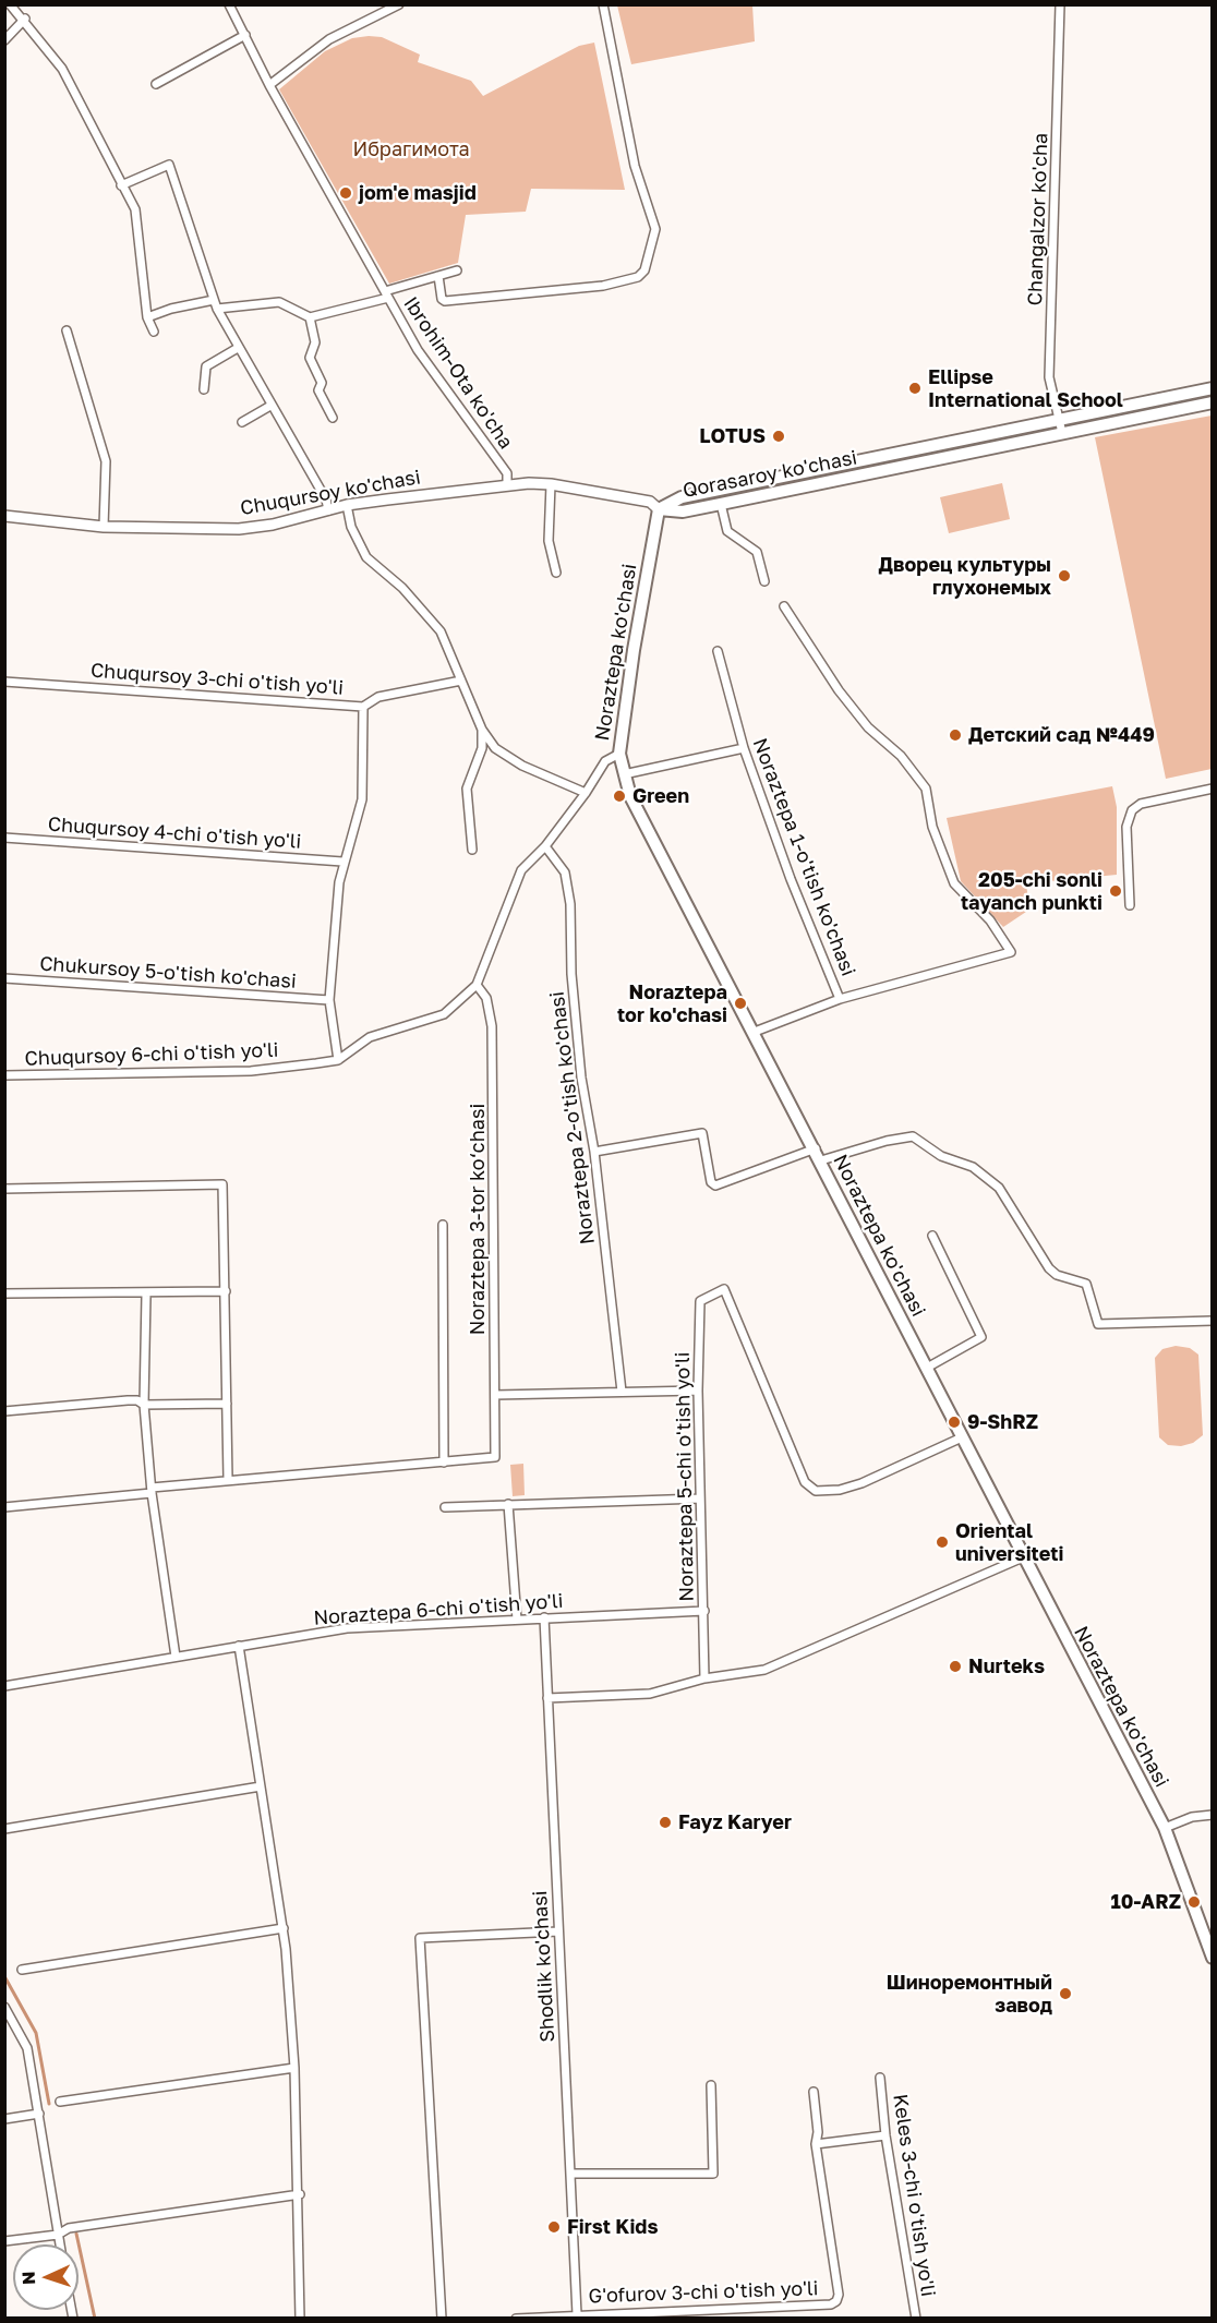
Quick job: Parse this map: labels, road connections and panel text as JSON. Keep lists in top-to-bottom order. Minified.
{"streets":{"main road":["Qorasaroy ko'chasi","Noraztepa ko'chasi"],"street":["Changalzor ko'cha","Ibrohim-Ota ko'cha","Chuqursoy ko'chasi","Chuqursoy 3-chi o'tish yo'li","Chuqursoy 4-chi o'tish yo'li","Noraztepa 1-o'tish ko'chasi","Chukursoy 5-o'tish ko'chasi","Chuqursoy 6-chi o'tish yo'li","Noraztepa 2-o'tish ko'chasi","Noraztepa 3-tor ko‘chasi","Noraztepa 5-chi o'tish yo'li","Noraztepa 6-chi o'tish yo'li","Shodlik ko'chasi","Keles 3-chi o'tish yo'li","G'ofurov 3-chi o'tish yo'li"]},"crossings":[["Changalzor ko'cha","Qorasaroy ko'chasi"],["Ibrohim-Ota ko'cha","Chuqursoy ko'chasi"],["Qorasaroy ko'chasi","Chuqursoy ko'chasi"],["Qorasaroy ko'chasi","Noraztepa ko'chasi"],["Chuqursoy ko'chasi","Noraztepa ko'chasi"],["Noraztepa ko'chasi","Noraztepa 5-chi o'tish yo'li"],["Noraztepa 5-chi o'tish yo'li","Noraztepa 6-chi o'tish yo'li"],["Noraztepa 6-chi o'tish yo'li","Shodlik ko'chasi"],["Shodlik ko'chasi","G'ofurov 3-chi o'tish yo'li"]],"parks":["Ибрагимота"],"places":["jom'e masjid","Ellipse International School","LOTUS","Дворец культуры глухонемых","Детский сад №449","Green","205-chi sonli tayanch punkti","Noraztepa tor ko'chasi","9-ShRZ","Oriental universiteti","Nurteks","Fayz Karyer","10-ARZ","Шиноремонтный завод","First Kids"],"north":"left"}
